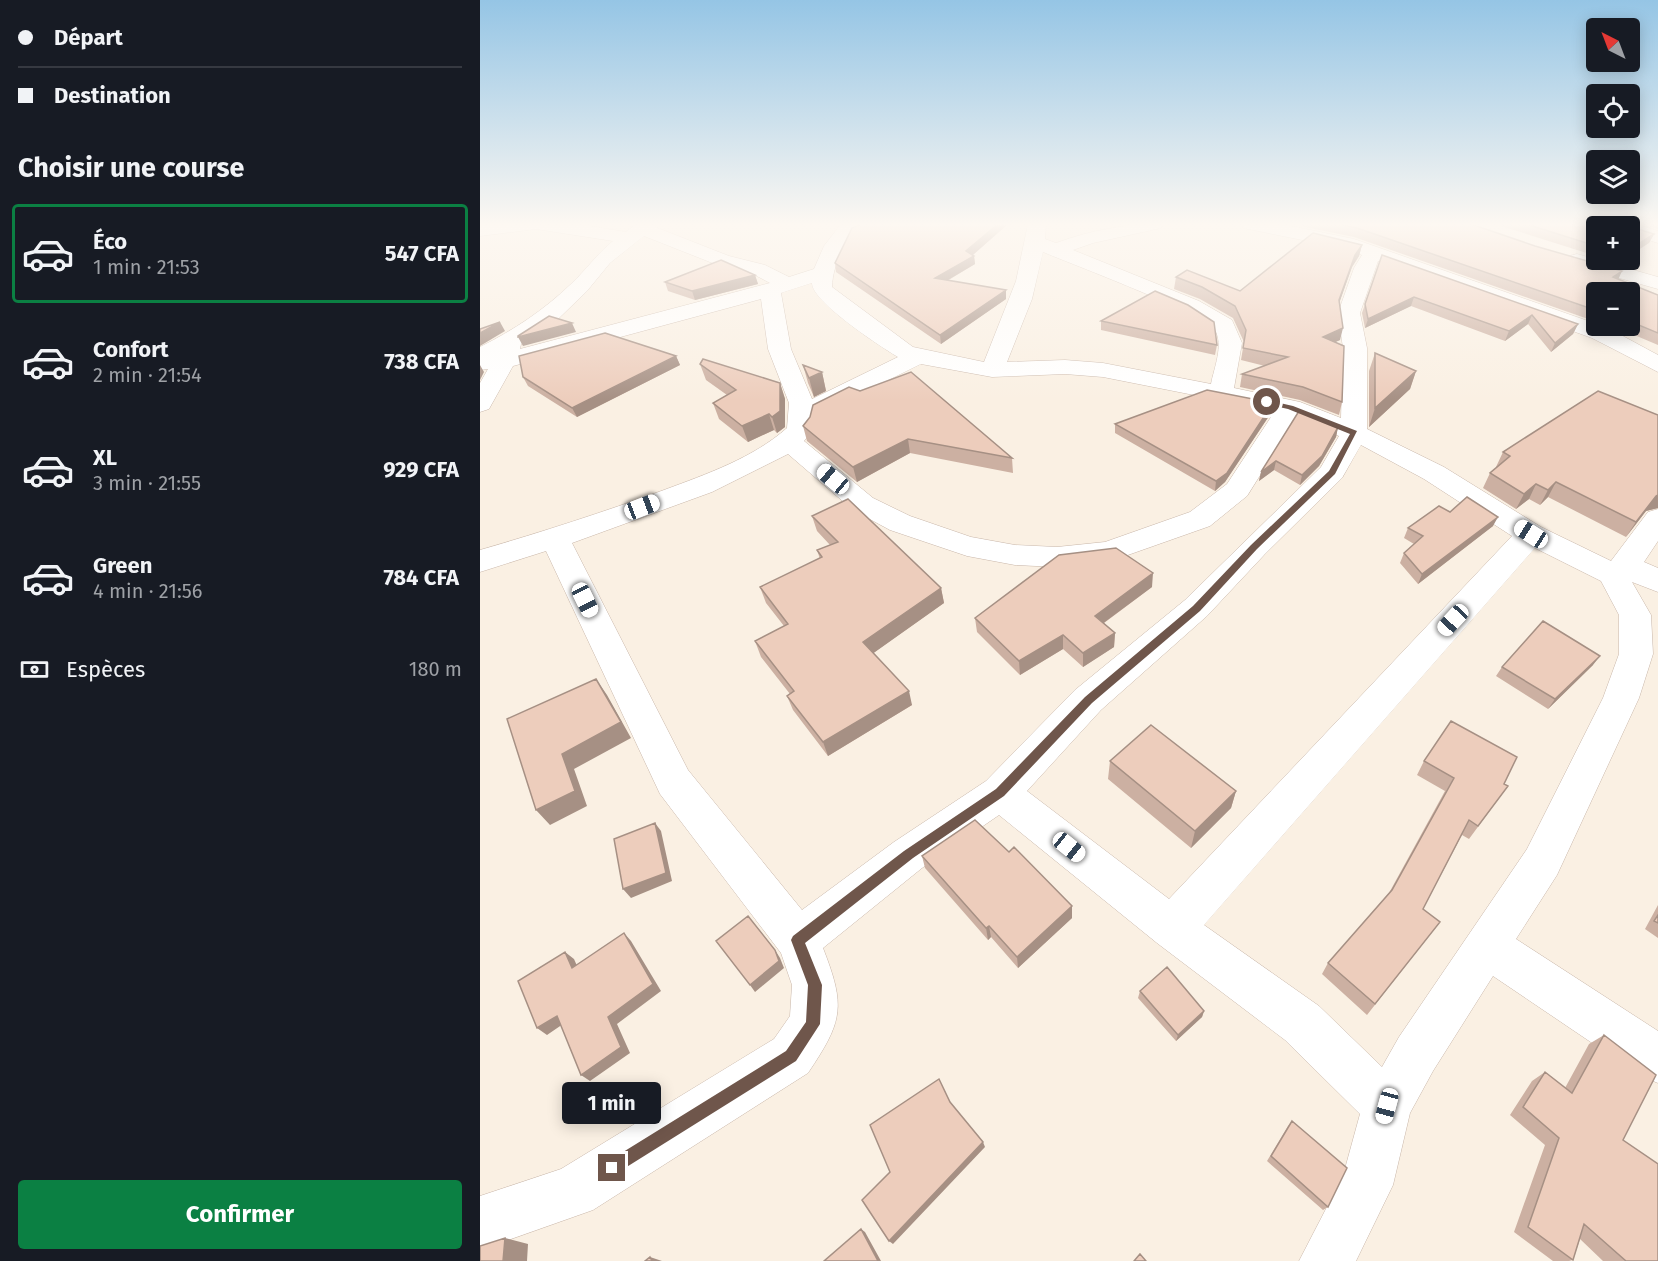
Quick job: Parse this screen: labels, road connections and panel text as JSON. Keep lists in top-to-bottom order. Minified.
{"north":"top left","page":{"banner":["Départ","Destination"],"map_buttons":["+","−"],"heading":"Choisir une course","list":[{"name":"Éco","note":"1 min · 21:53","value":"547 CFA"},{"name":"Confort","note":"2 min · 21:54","value":"738 CFA"},{"name":"XL","note":"3 min · 21:55","value":"929 CFA"},{"name":"Green","note":"4 min · 21:56","value":"784 CFA"}],"pay":["Espèces","180 m"],"bubble":"1 min","buttons":"Confirmer"}}
